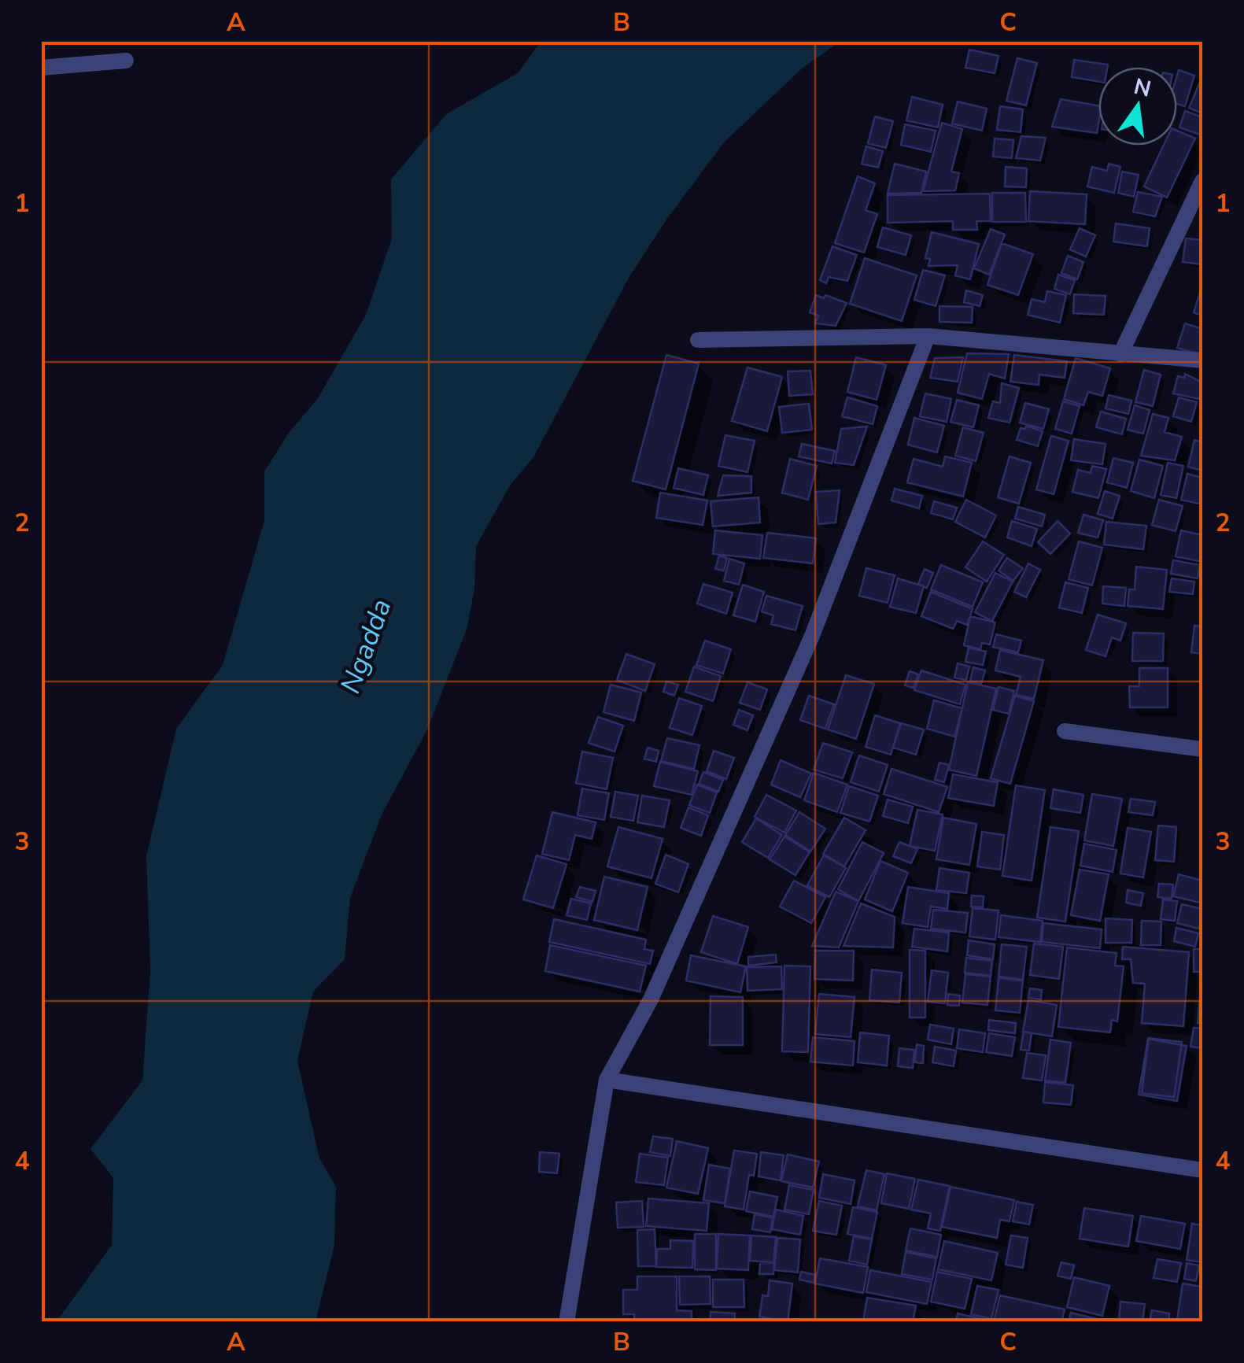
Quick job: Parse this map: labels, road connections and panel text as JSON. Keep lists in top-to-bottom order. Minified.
{"water":["Ngadda"],"north":"top","grid":{"columns":["A","B","C"],"rows":["1","2","3","4"]}}
